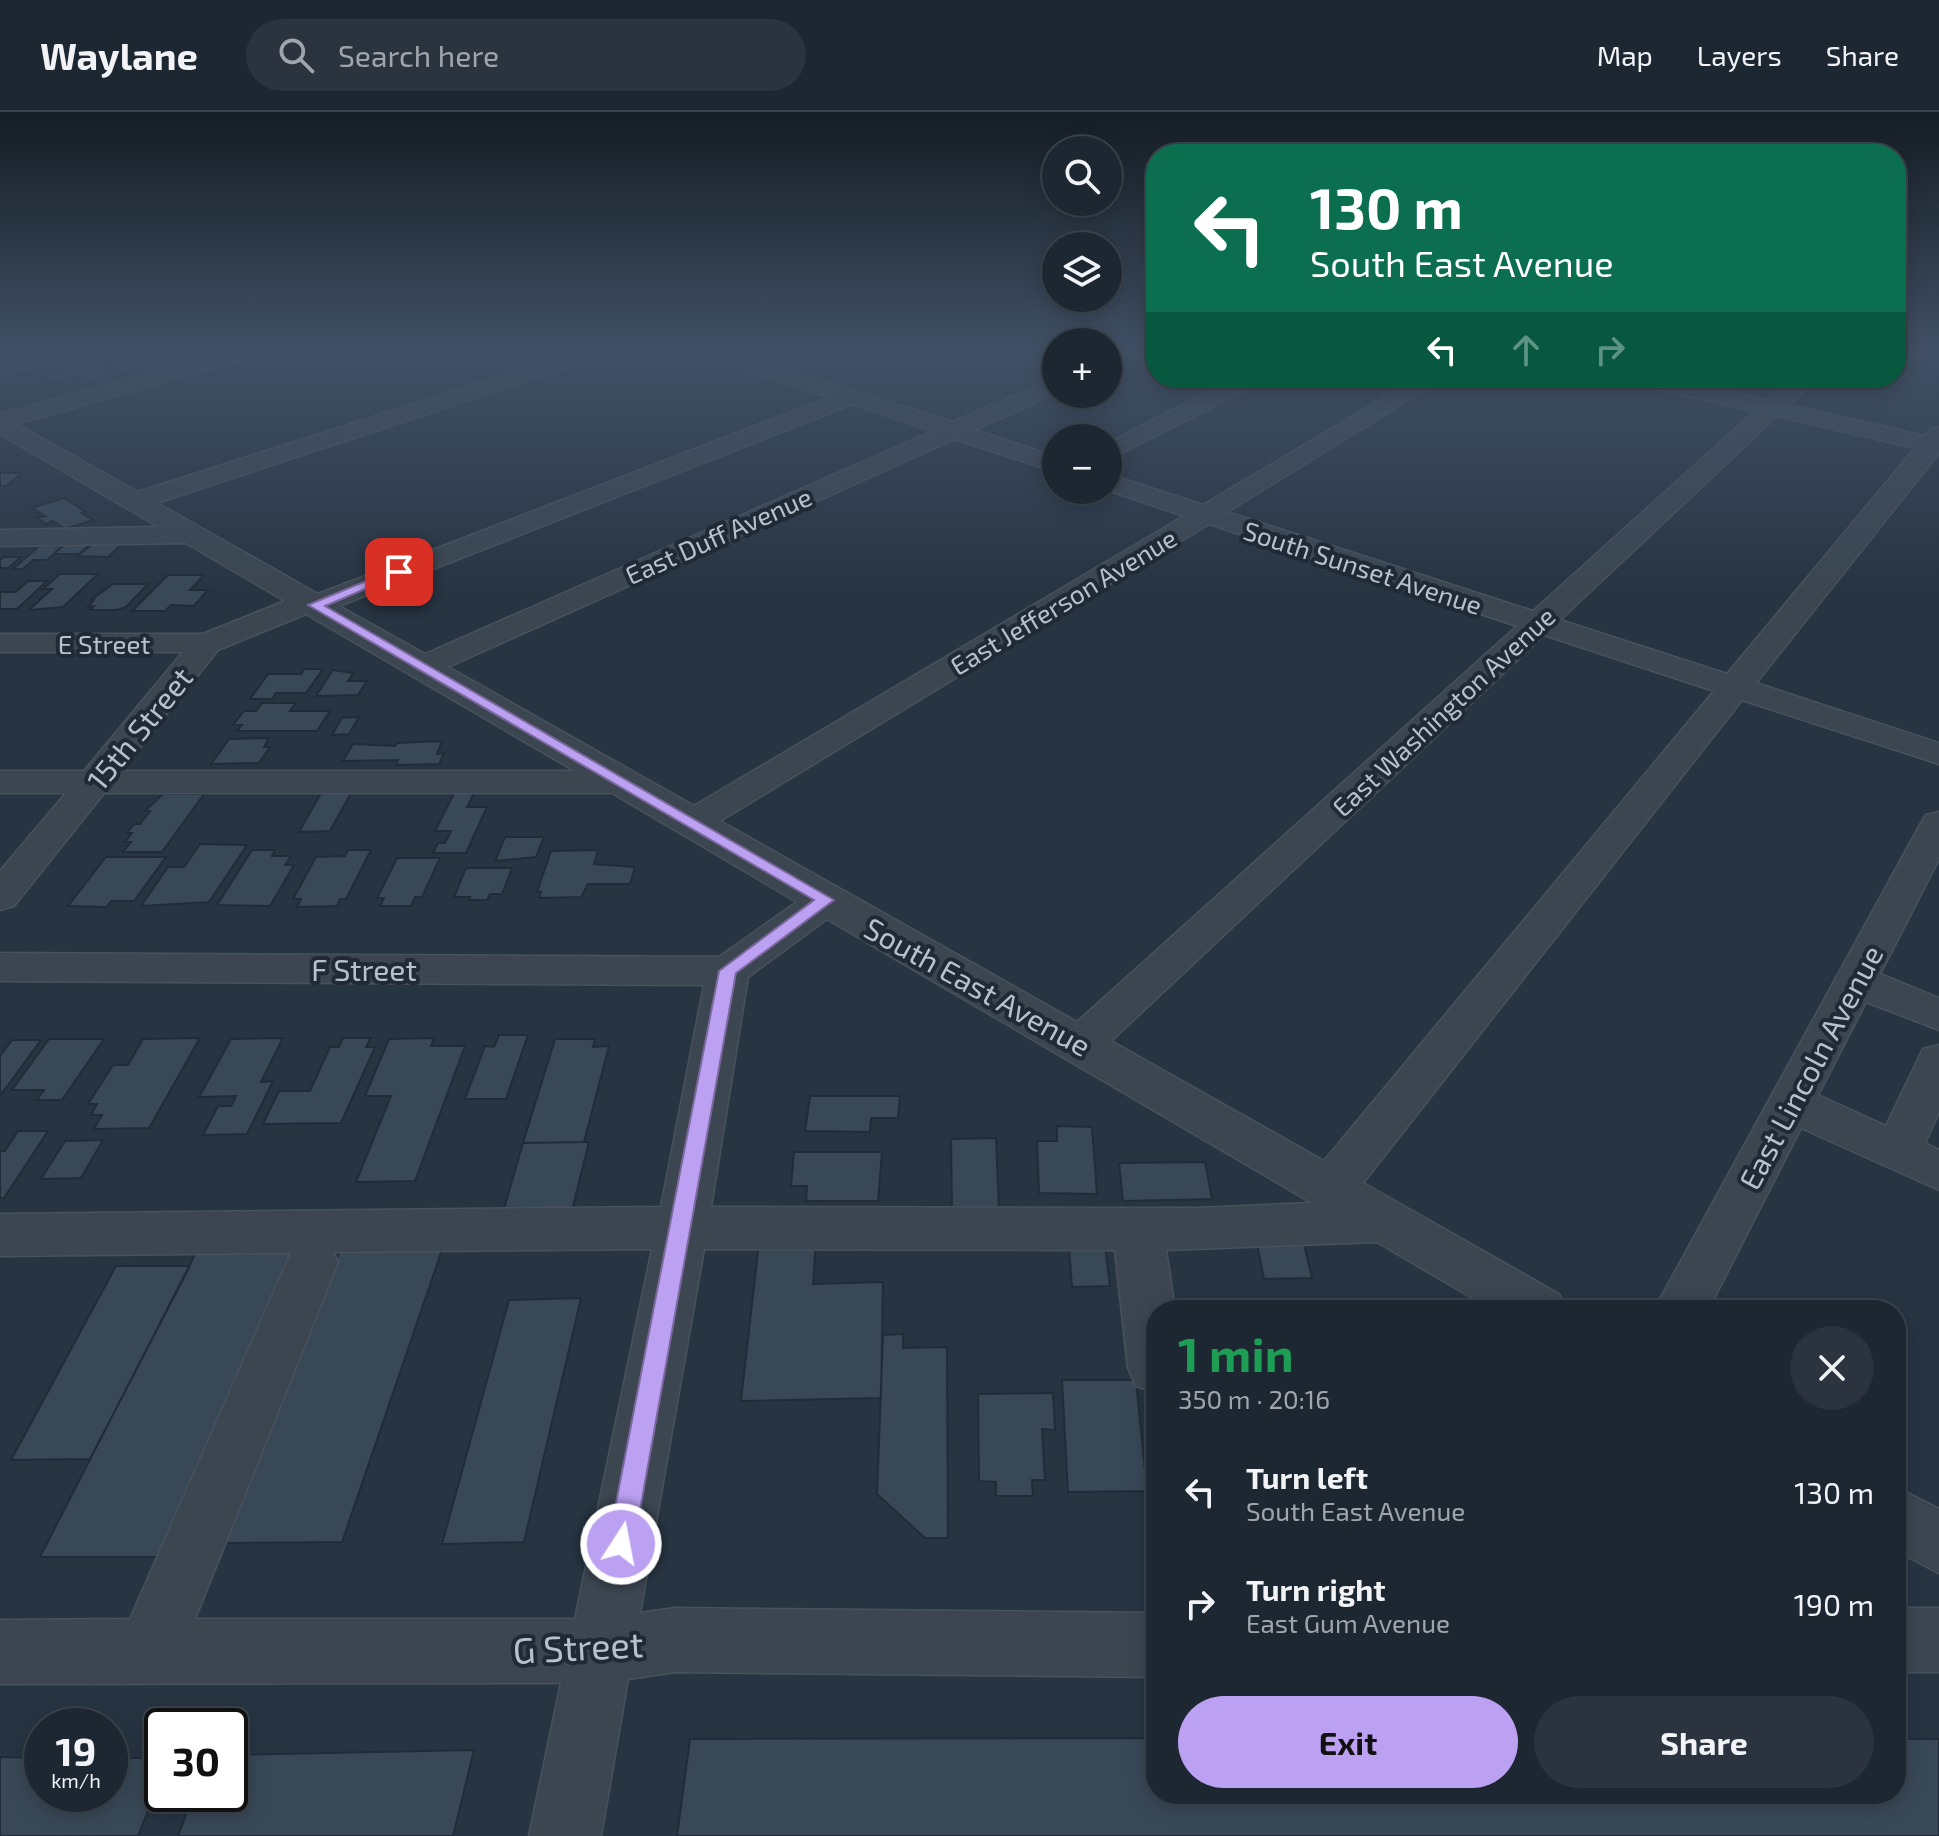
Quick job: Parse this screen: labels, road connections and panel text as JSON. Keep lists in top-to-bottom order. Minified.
{"streets":{"street":["East Duff Avenue","South Sunset Avenue","East Jefferson Avenue","E Street","East Washington Avenue","15th Street","F Street","South East Avenue","East Lincoln Avenue","G Street"]},"crossings":[["East Duff Avenue","South East Avenue"],["South Sunset Avenue","East Jefferson Avenue"],["South Sunset Avenue","East Washington Avenue"],["East Jefferson Avenue","South East Avenue"],["E Street","15th Street"],["East Washington Avenue","South East Avenue"],["15th Street","South East Avenue"]],"page":{"header":"Waylane","search":"Search here","nav":["Map","Layers","Share"],"map_buttons":["+","−"],"turn":["130 m","South East Avenue"],"heading":["1 min","350 m · 20:16"],"list":[{"name":"Turn left","note":"South East Avenue","value":"130 m"},{"name":"Turn right","note":"East Gum Avenue","value":"190 m"}],"buttons":["Exit","Share"],"speed":"19 km/h","limit":"30"}}
